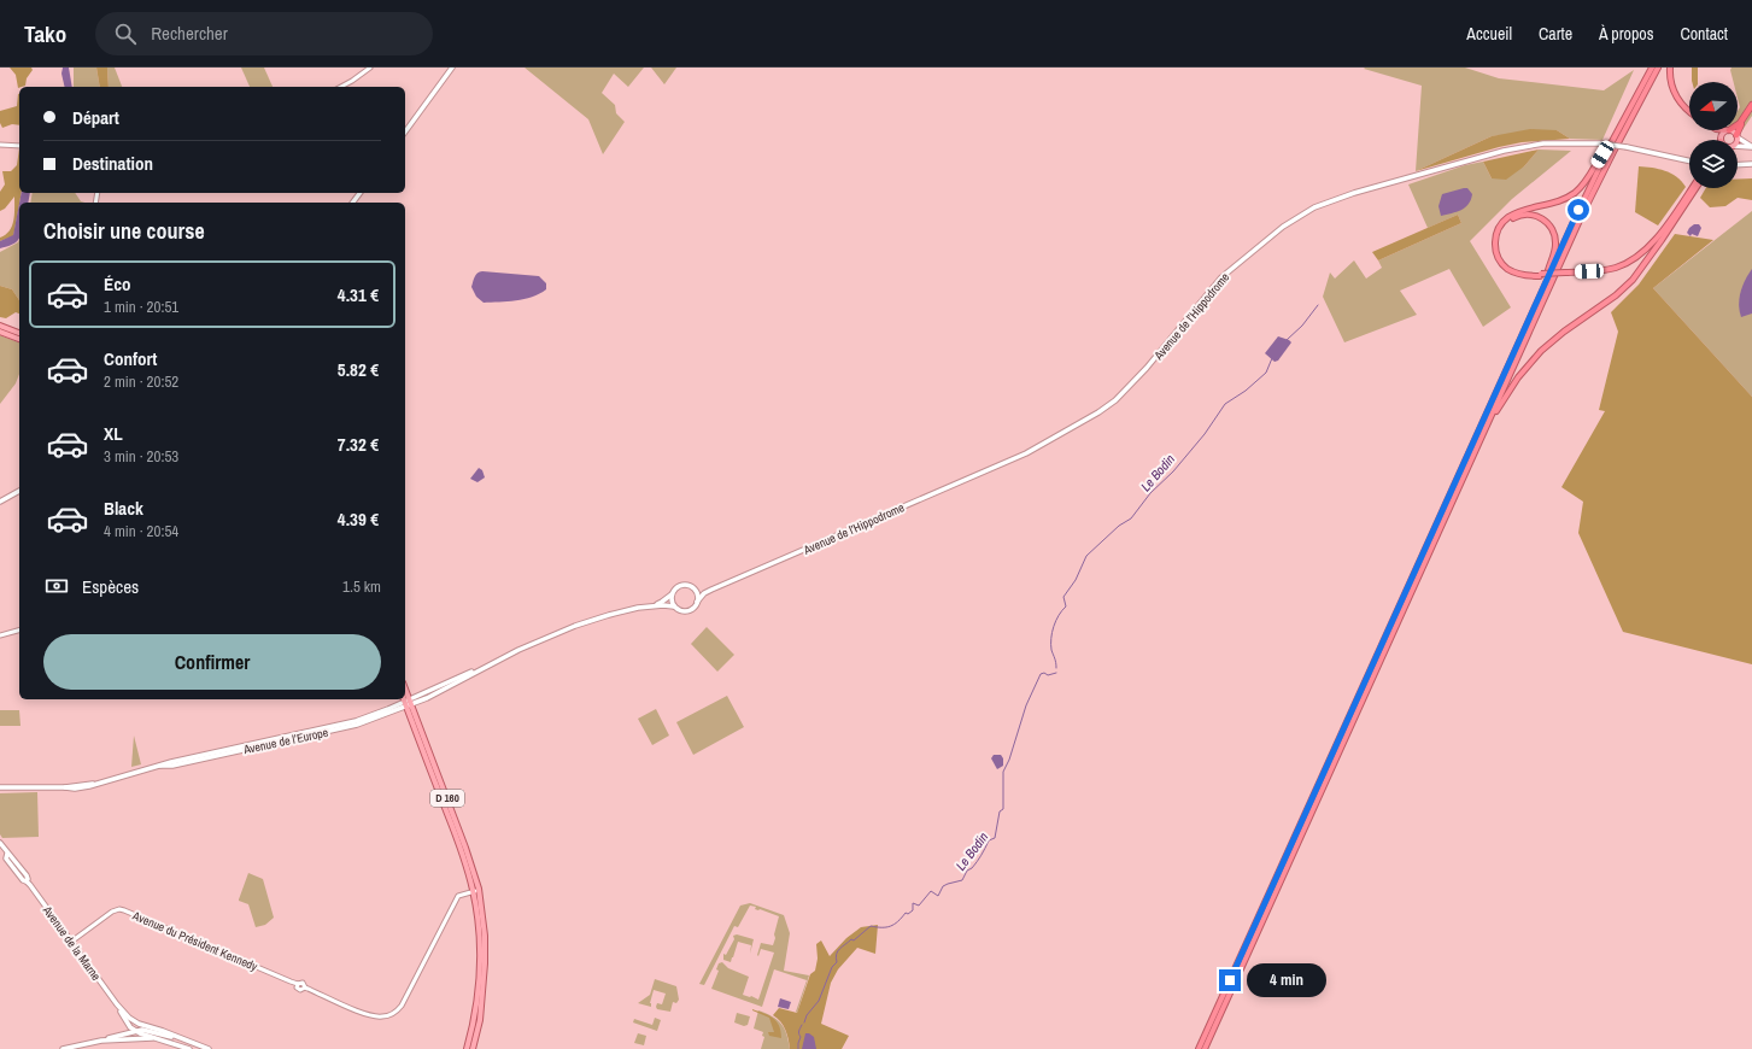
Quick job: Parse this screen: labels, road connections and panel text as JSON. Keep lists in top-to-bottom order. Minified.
{"streets":{"main road":["Avenue de l’Hippodrome","Avenue de l’Europe","D 160","Avenue de la Marne"],"street":["Avenue du Président Kennedy"]},"crossings":[["Avenue de l’Europe","D 160"],["D 160","Avenue du Président Kennedy"],["Avenue du Président Kennedy","Avenue de la Marne"]],"water":["Le Bodin"],"north":"left","page":{"header":"Tako","search":"Rechercher","nav":["Accueil","Carte","À propos","Contact"],"banner":["Départ","Destination"],"heading":"Choisir une course","list":[{"name":"Éco","note":"1 min · 20:51","value":"4.31 €"},{"name":"Confort","note":"2 min · 20:52","value":"5.82 €"},{"name":"XL","note":"3 min · 20:53","value":"7.32 €"},{"name":"Black","note":"4 min · 20:54","value":"4.39 €"}],"pay":["Espèces","1.5 km"],"buttons":"Confirmer","bubble":"4 min"}}
